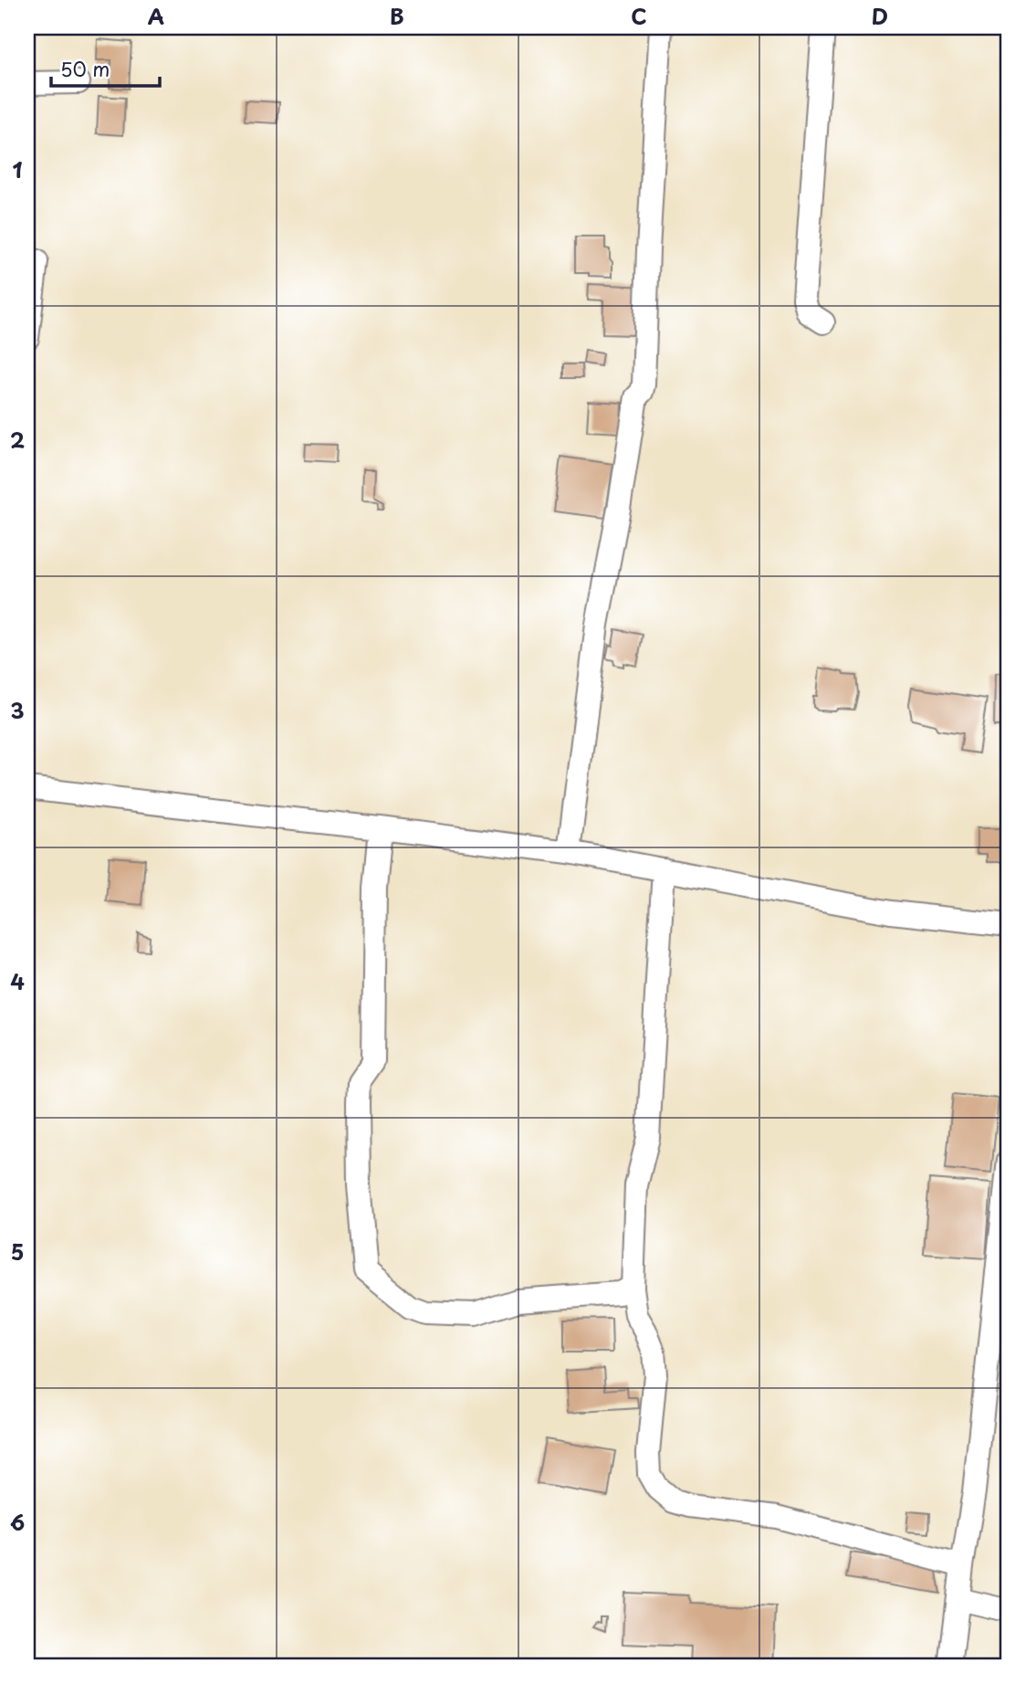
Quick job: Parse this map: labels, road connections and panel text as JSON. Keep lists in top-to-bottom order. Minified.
{"scale_bar":"50 m","grid":{"columns":["A","B","C","D"],"rows":["1","2","3","4","5","6"]}}
